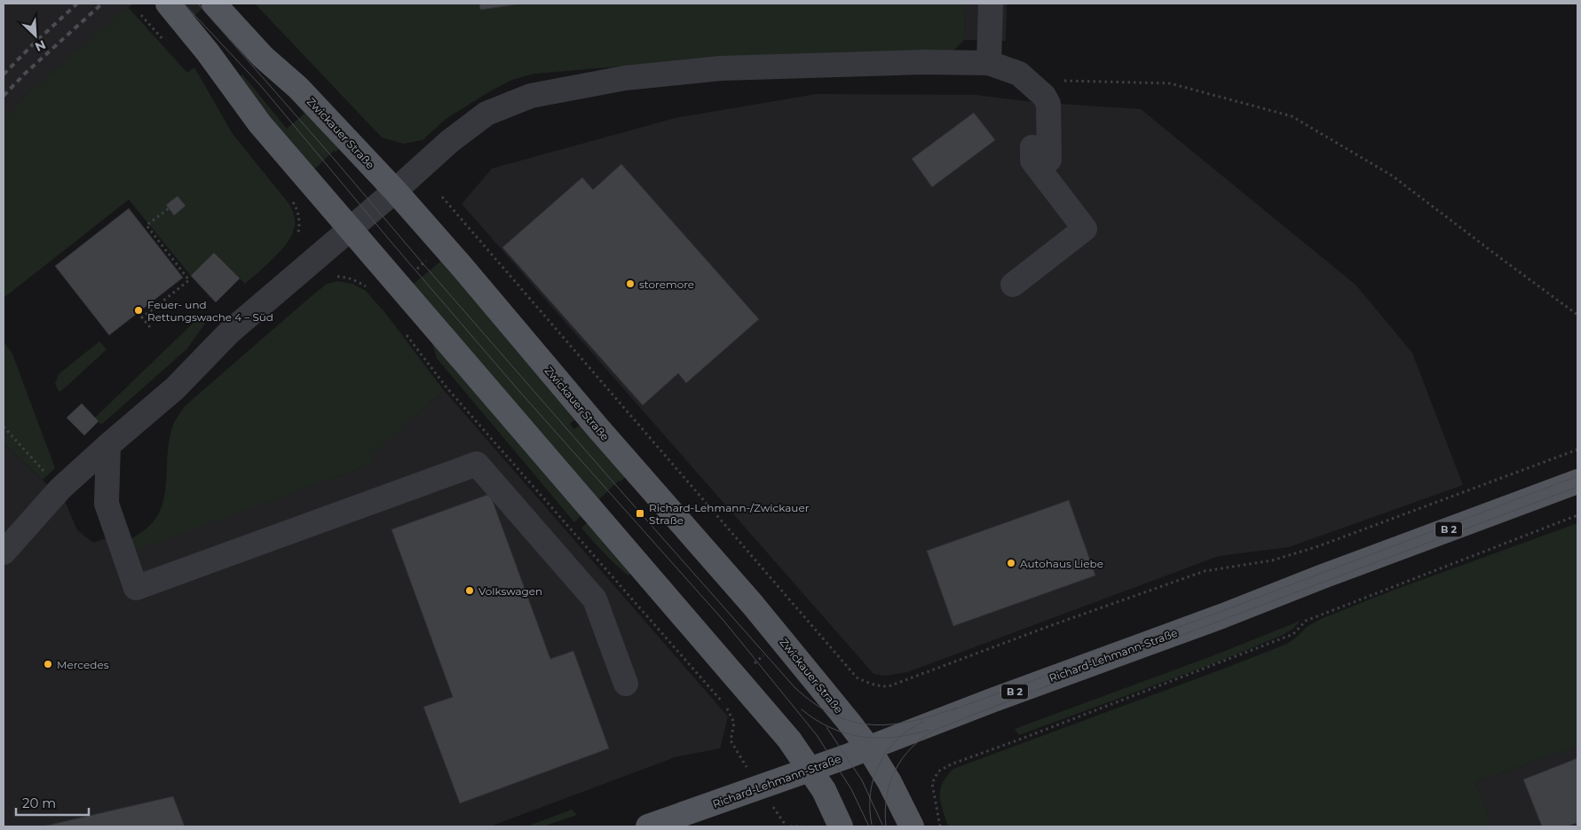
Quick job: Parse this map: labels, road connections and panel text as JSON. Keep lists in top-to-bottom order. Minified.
{"streets":{"main road":["Zwickauer Straße","B 2","Richard-Lehmann-Straße"]},"crossings":[["Zwickauer Straße","Richard-Lehmann-Straße"]],"places":{"other":["storemore","Feuer- und Rettungswache 4 – Süd","Autohaus Liebe","Volkswagen","Mercedes"],"transit":["Richard-Lehmann-/Zwickauer Straße"]},"scale_bar":"20 m","north":"bottom right"}
